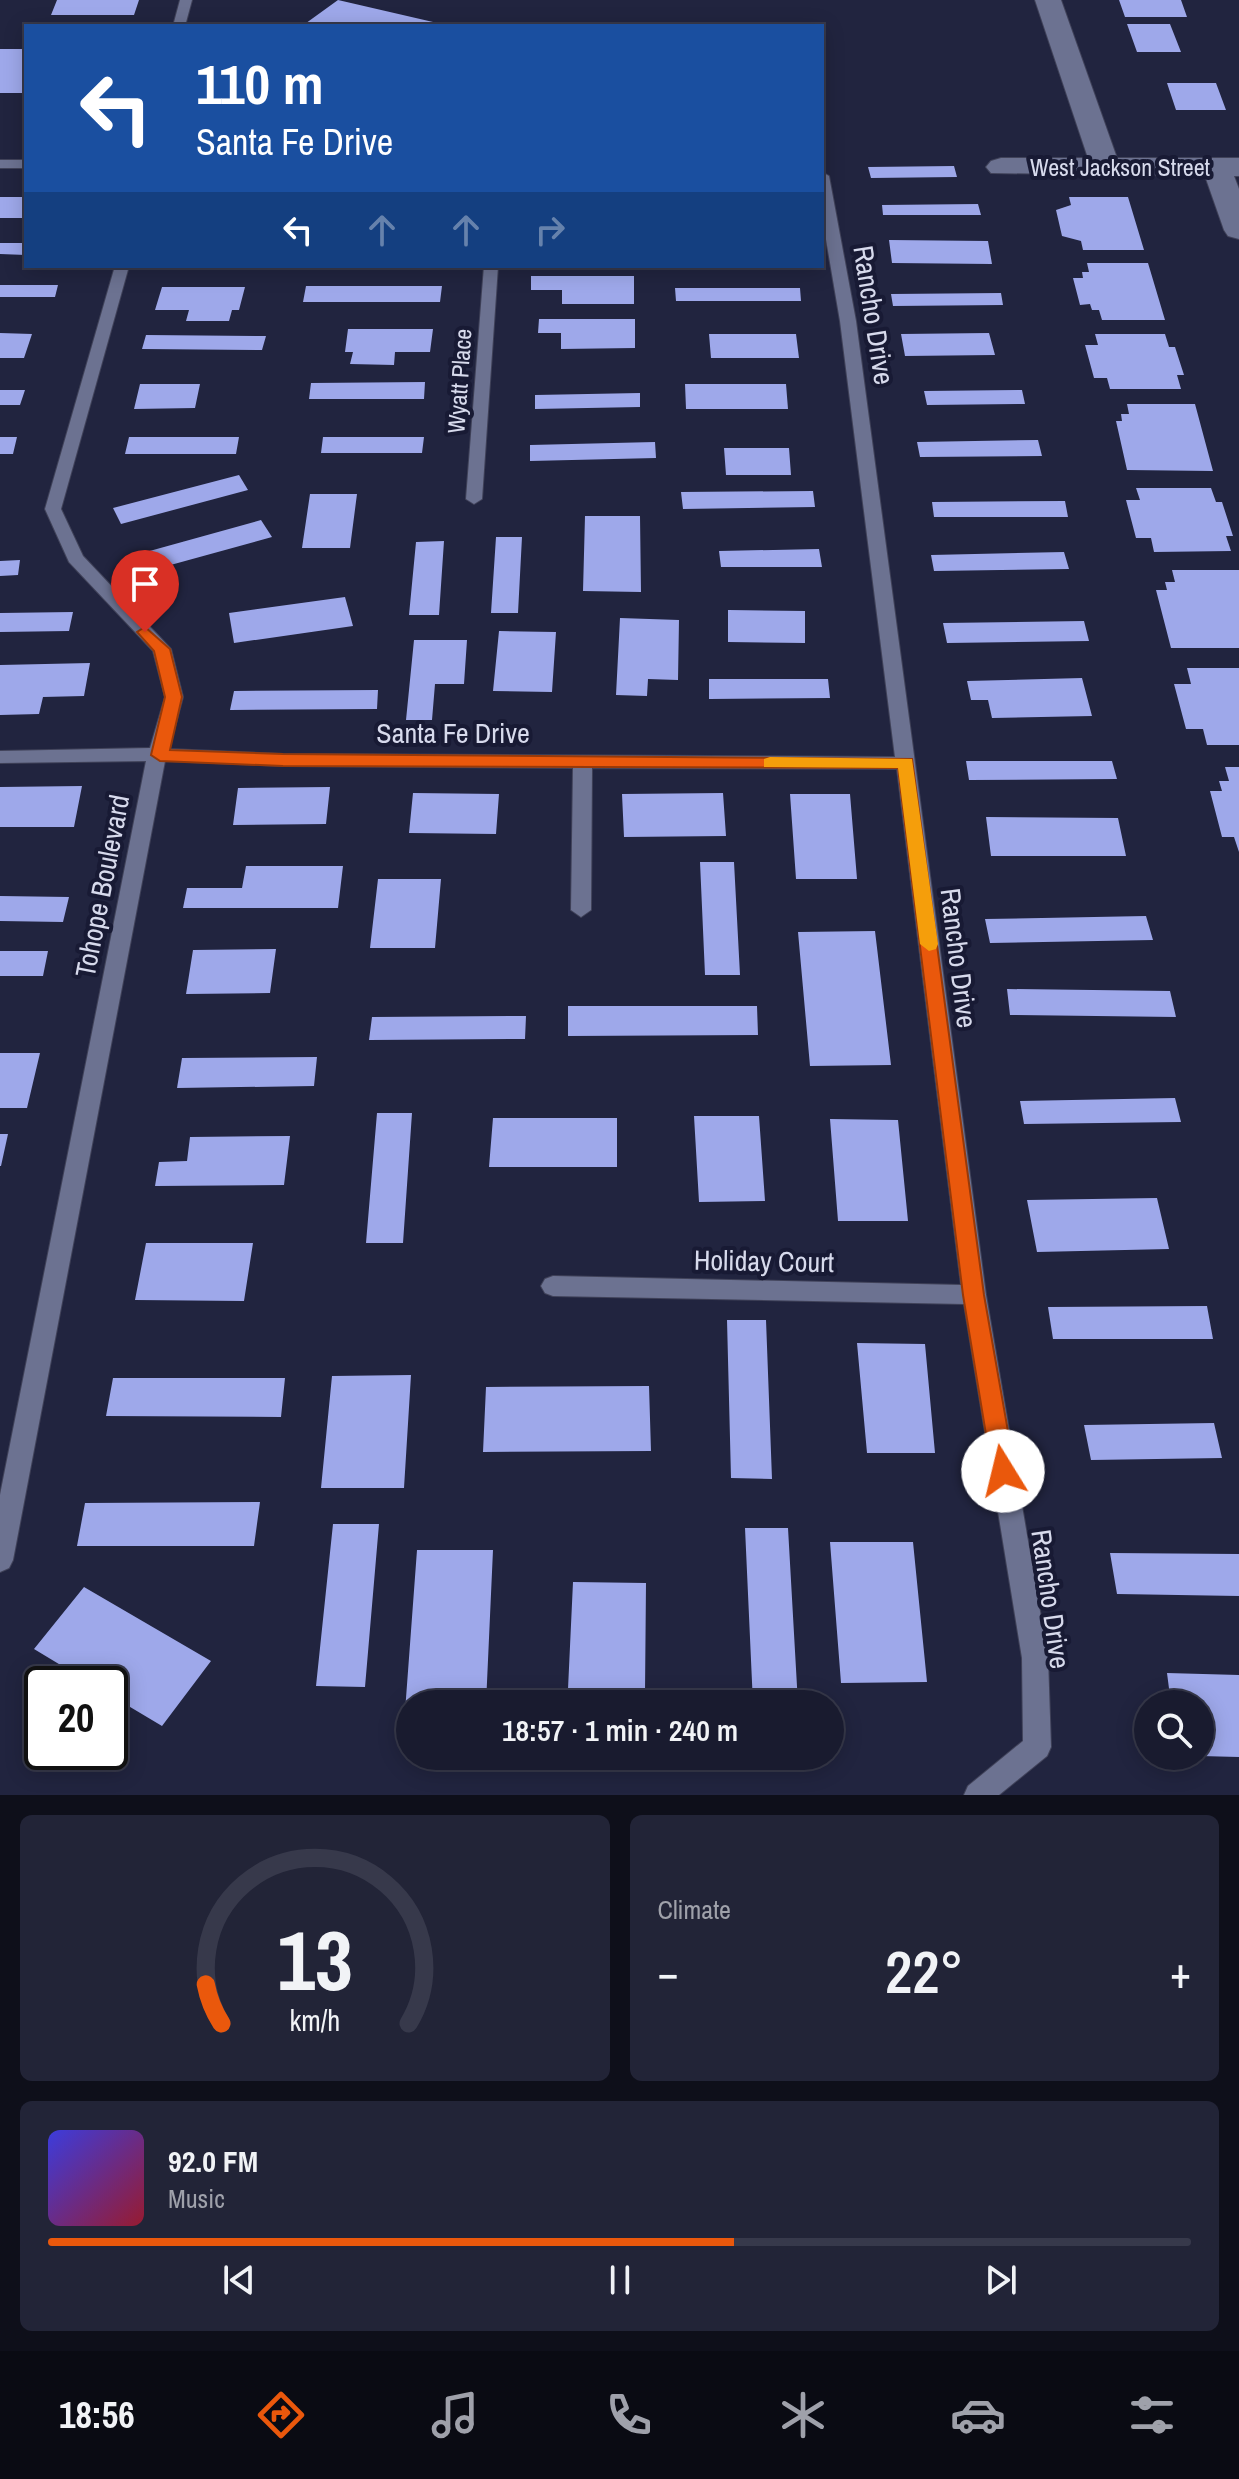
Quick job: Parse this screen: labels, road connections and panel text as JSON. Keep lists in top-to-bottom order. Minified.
{"streets":{"street":["West Jackson Street"],"lane":["Rancho Drive","Wyatt Place","Santa Fe Drive","Tohope Boulevard","Holiday Court"]},"crossings":[["Rancho Drive","Santa Fe Drive"],["Rancho Drive","Holiday Court"],["Santa Fe Drive","Tohope Boulevard"]],"page":{"turn":["110 m","Santa Fe Drive"],"limit":"20","trip":"18:57 · 1 min · 240 m","tile":"Climate","heat":["−","22°","+"],"song":["92.0 FM","Music"],"tabs":"18:56","gauge":["13","km/h"]}}
